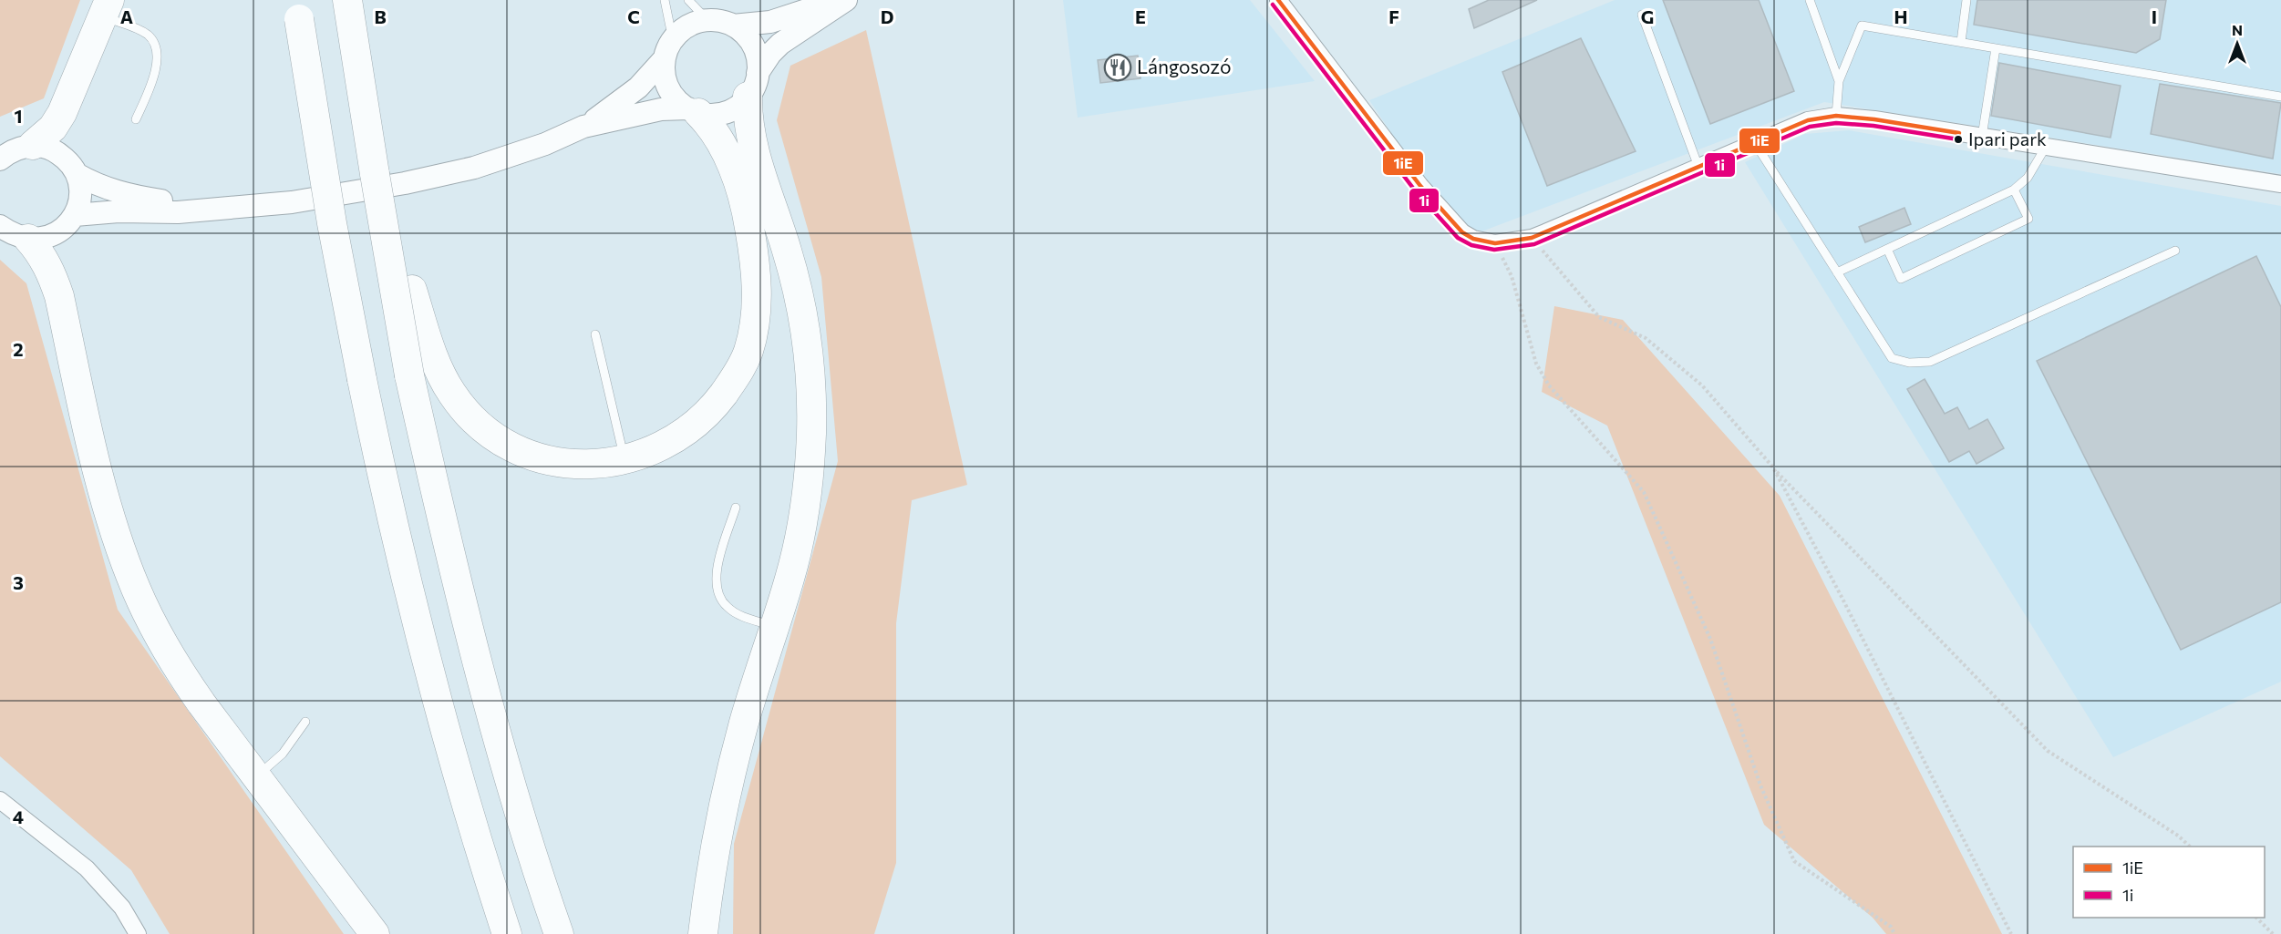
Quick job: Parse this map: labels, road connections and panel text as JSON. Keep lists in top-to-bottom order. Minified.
{"places":{"restaurant":["Lángosozó"],"other":["Ipari park"]},"lines":["transit line 1iE","transit line 1i"],"legend":["1iE","1i"],"north":"top","grid":{"columns":["A","B","C","D","E","F","G","H","I"],"rows":["1","2","3","4"]}}
